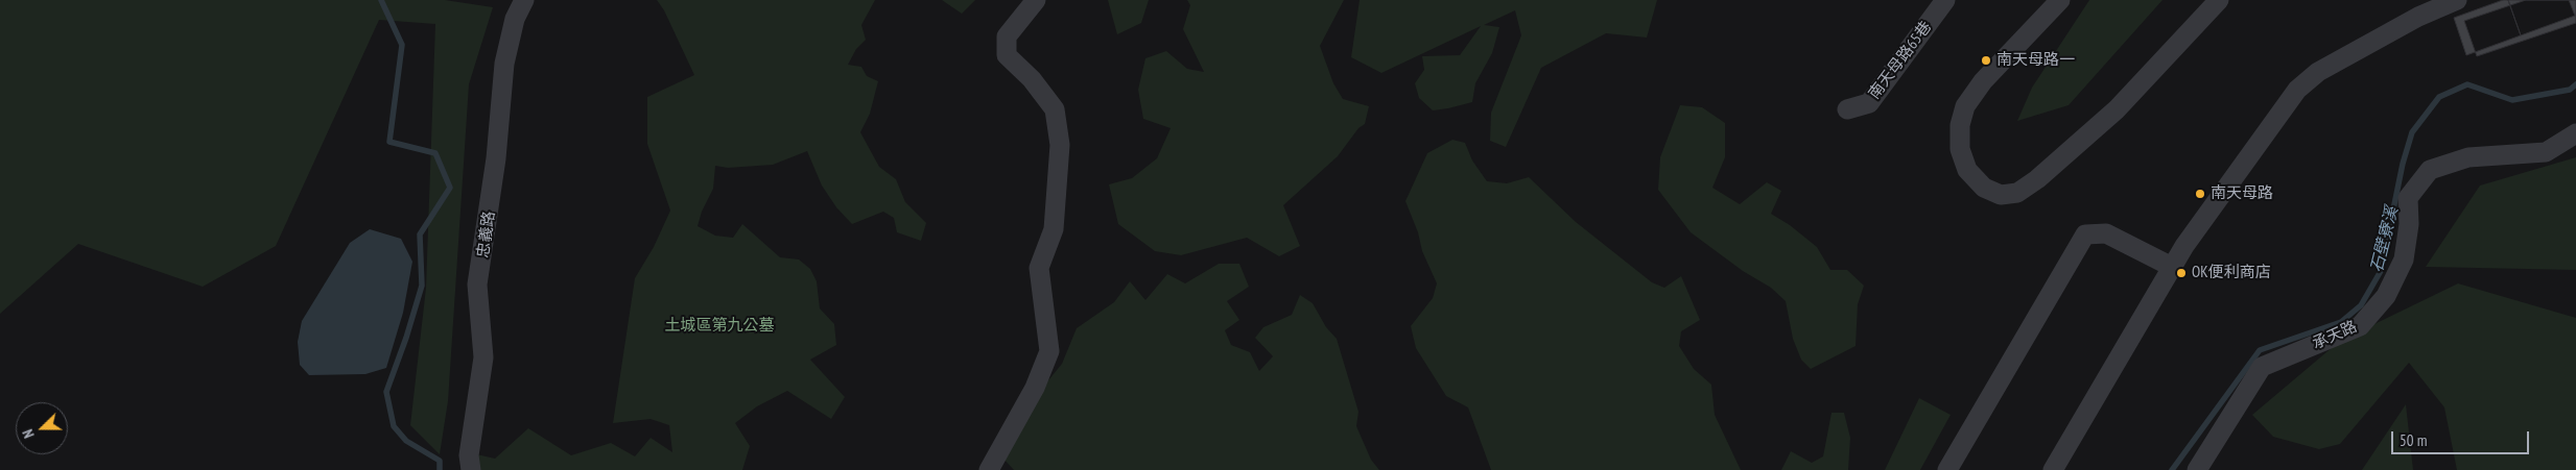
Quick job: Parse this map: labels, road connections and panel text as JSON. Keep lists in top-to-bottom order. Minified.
{"streets":{"street":["南天母路65巷","忠義路","承天路"]},"water":["石壁寮溪"],"parks":["土城區第九公墓"],"places":["南天母路一","南天母路","OK便利商店"],"scale_bar":"50 m","north":"left"}
